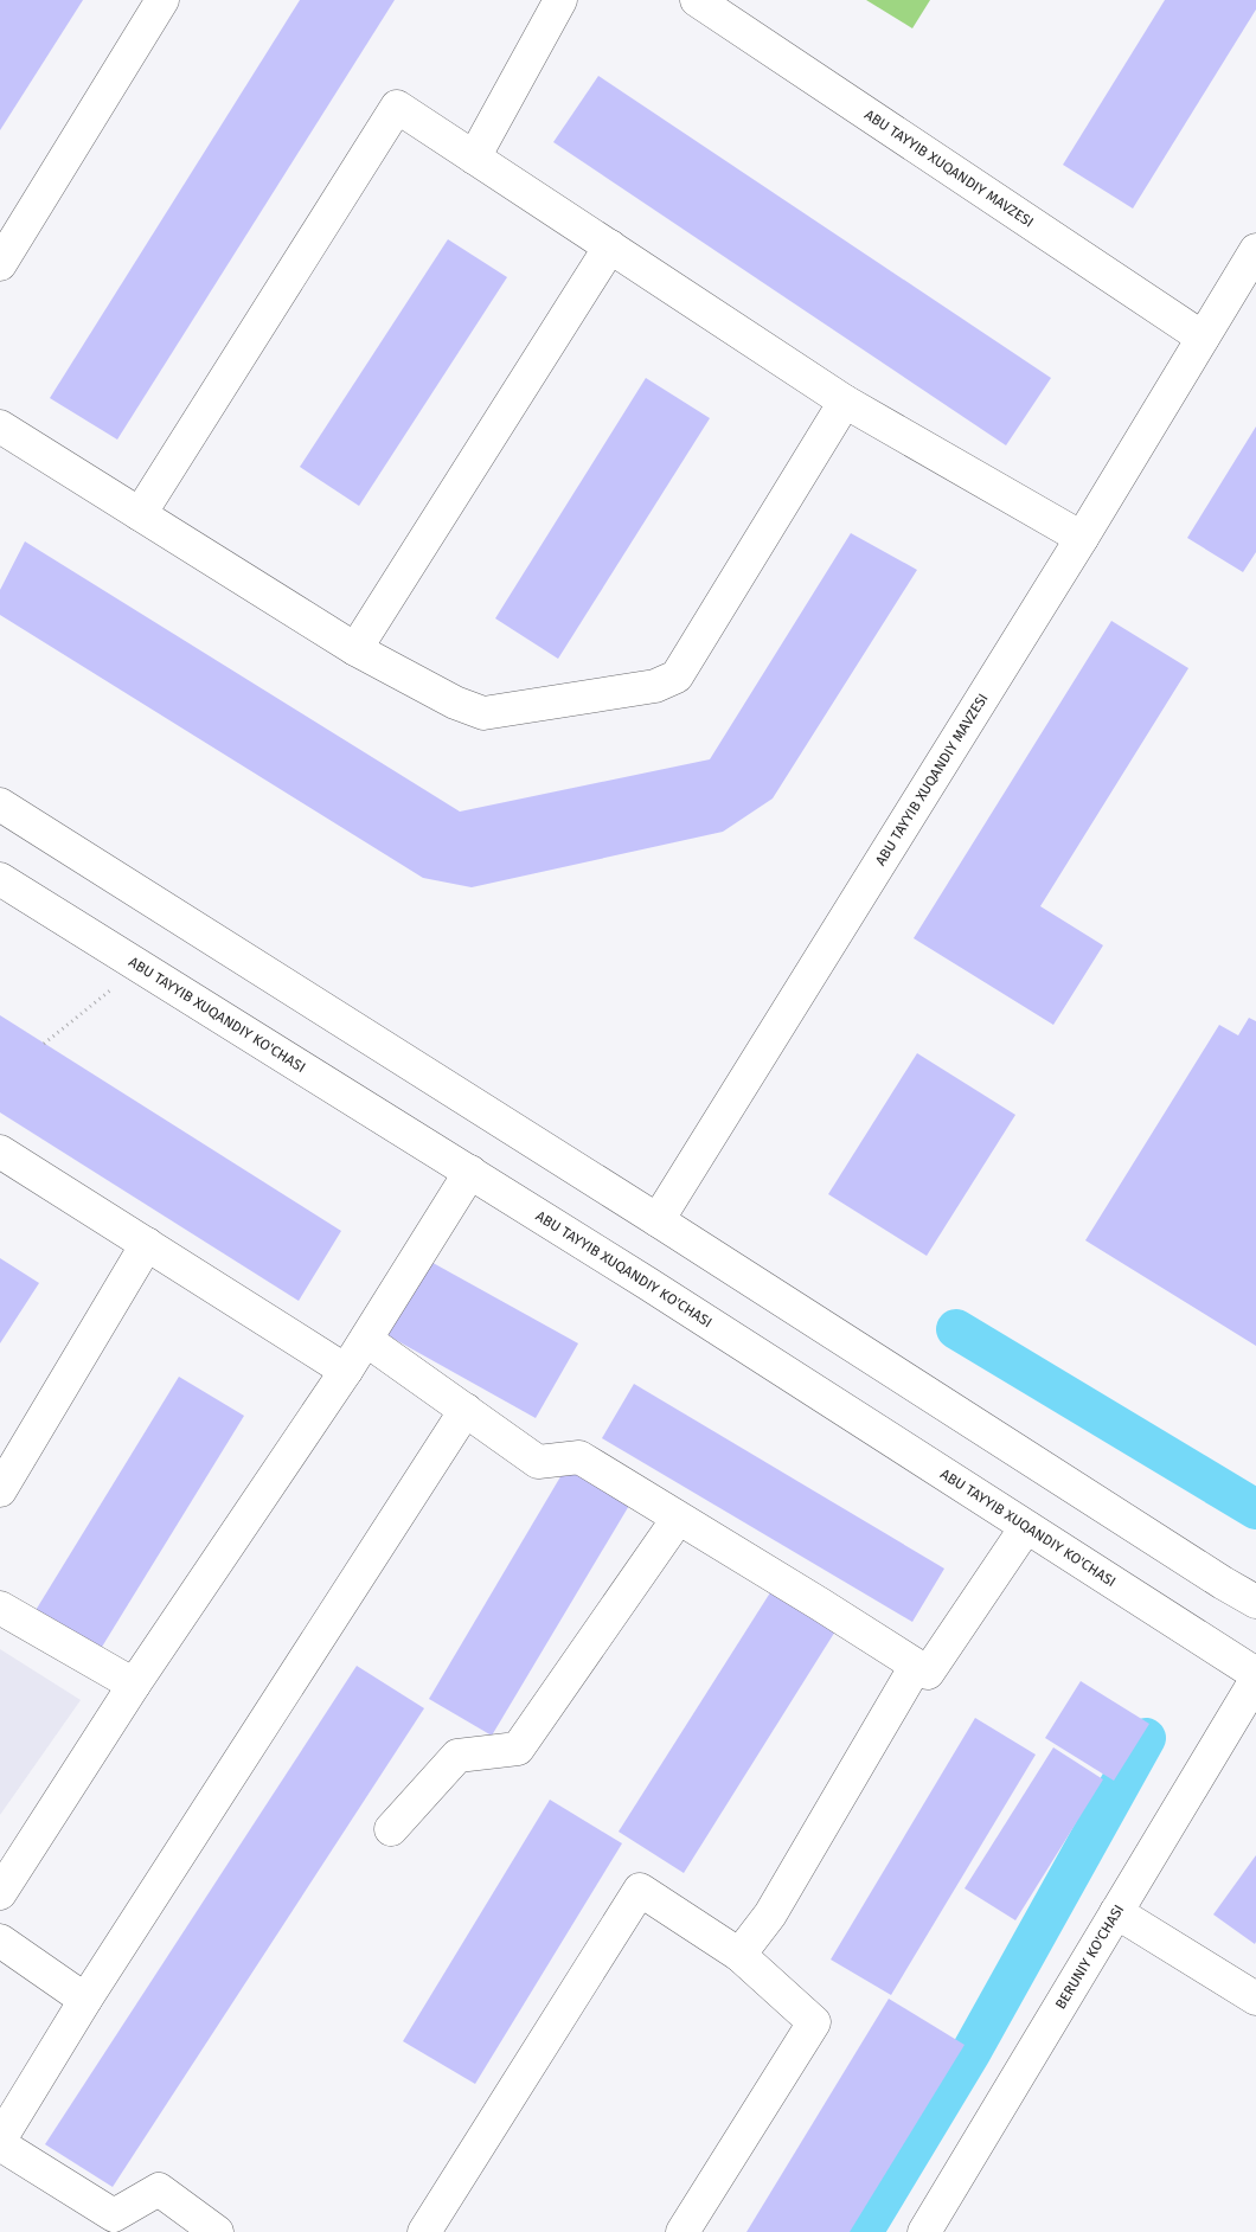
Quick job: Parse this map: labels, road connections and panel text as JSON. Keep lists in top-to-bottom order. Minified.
{"streets":{"main road":["ABU TAYYIB XUQANDIY MAVZESI","ABU TAYYIB XUQANDIY KO'CHASI","BERUNIY KO'CHASI"]},"crossings":[["ABU TAYYIB XUQANDIY KO'CHASI","BERUNIY KO'CHASI"]]}
